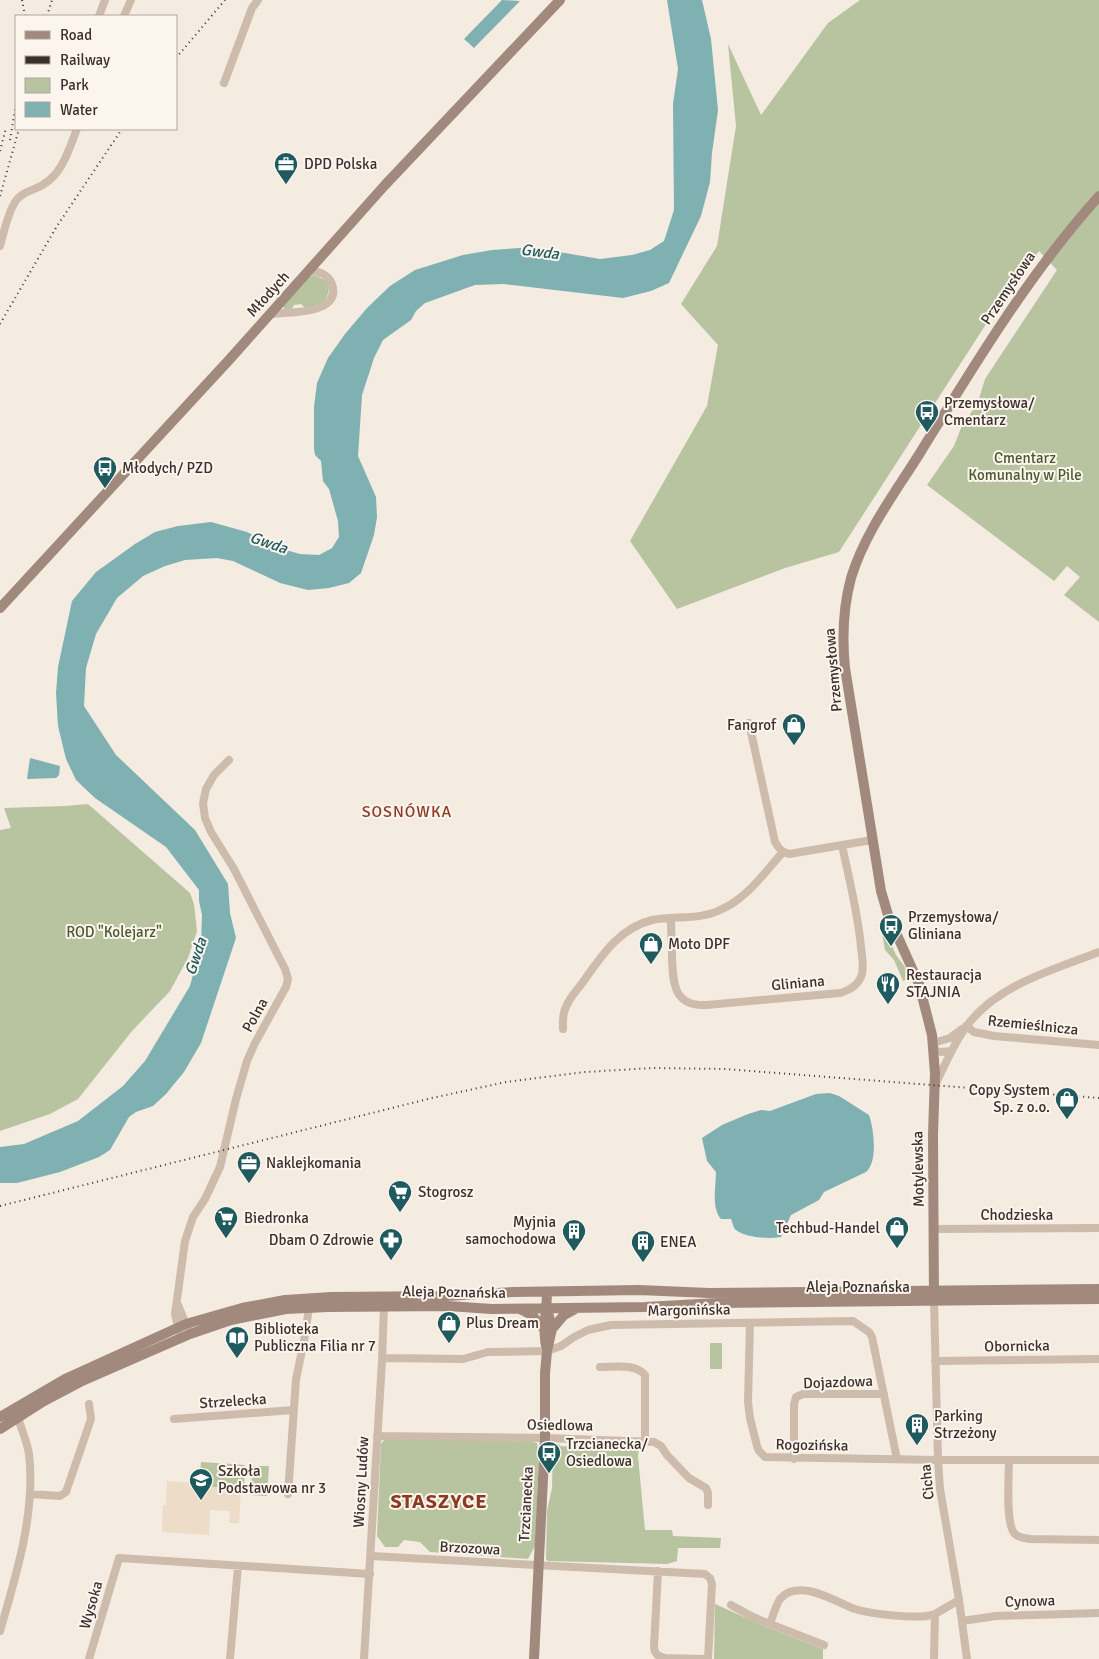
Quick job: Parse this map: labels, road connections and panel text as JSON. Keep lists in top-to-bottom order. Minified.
{"streets":{"street":["Przemysłowa","Młodych","Gliniana","Polna","Rzemieślnicza","Motylewska","Chodzieska","Aleja Poznańska","Margonińska","Obornicka","Dojazdowa","Strzelecka","Osiedlowa","Rogozińska","Wiosny Ludów","Cicha","Trzcianecka","Brzozowa","Cynowa","Wysoka"]},"crossings":[["Przemysłowa","Motylewska"],["Polna","Aleja Poznańska"],["Rzemieślnicza","Motylewska"],["Motylewska","Chodzieska"],["Motylewska","Aleja Poznańska"],["Motylewska","Cicha"],["Aleja Poznańska","Wiosny Ludów"],["Aleja Poznańska","Cicha"],["Aleja Poznańska","Trzcianecka"],["Margonińska","Dojazdowa"],["Margonińska","Rogozińska"],["Margonińska","Wiosny Ludów"],["Margonińska","Trzcianecka"],["Obornicka","Cicha"],["Dojazdowa","Rogozińska"],["Osiedlowa","Wiosny Ludów"],["Osiedlowa","Trzcianecka"],["Rogozińska","Cicha"],["Wiosny Ludów","Brzozowa"],["Cicha","Cynowa"],["Trzcianecka","Brzozowa"]],"districts":["SOSNÓWKA","STASZYCE"],"water":["Gwda"],"parks":["Cmentarz Komunalny w Pile","ROD \"Kolejarz\""],"places":{"office":["DPD Polska","Naklejkomania"],"bus stop":["Przemysłowa/ Cmentarz","Młodych/ PZD","Przemysłowa/ Gliniana","Trzcianecka/ Osiedlowa"],"shop":["Fangrof","Moto DPF","Copy System Sp. z o.o.","Techbud-Handel","Plus Dream"],"restaurant":["Restauracja STAJNIA"],"supermarket":["Stogrosz","Biedronka"],"building":["Myjnia samochodowa","ENEA","Parking Strzeżony"],"pharmacy":["Dbam O Zdrowie"],"library":["Biblioteka Publiczna Filia nr 7"],"school or university":["Szkoła Podstawowa nr 3"]},"legend":["Road","Railway","Park","Water"]}
